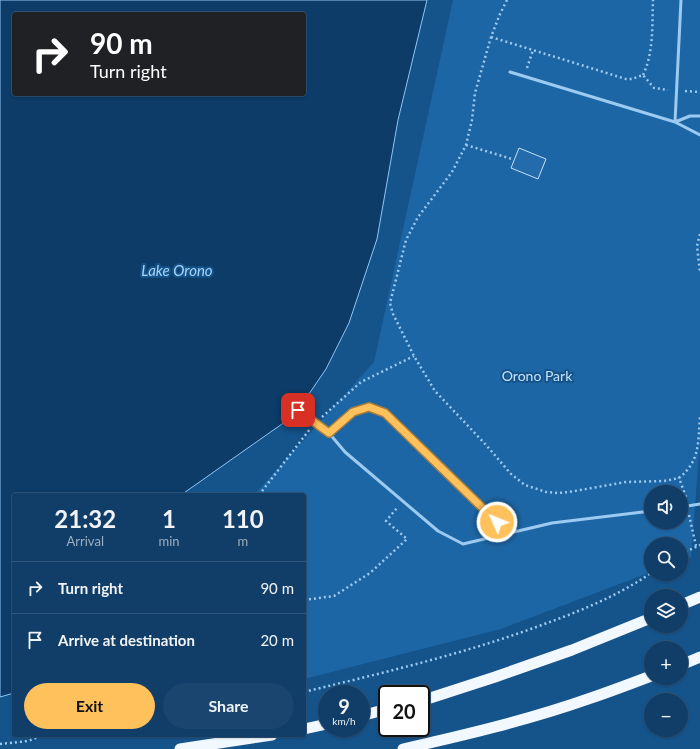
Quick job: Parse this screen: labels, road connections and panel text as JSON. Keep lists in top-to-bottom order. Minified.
{"water":["Lake Orono"],"parks":["Orono Park"],"page":{"turn":["90 m","Turn right"],"map_buttons":["+","−"],"eta":["21:32","Arrival","1","min","110","m"],"list":[{"name":"Turn right","value":"90 m"},{"name":"Arrive at destination","value":"20 m"}],"buttons":["Exit","Share"],"speed":"9 km/h","limit":"20"}}
